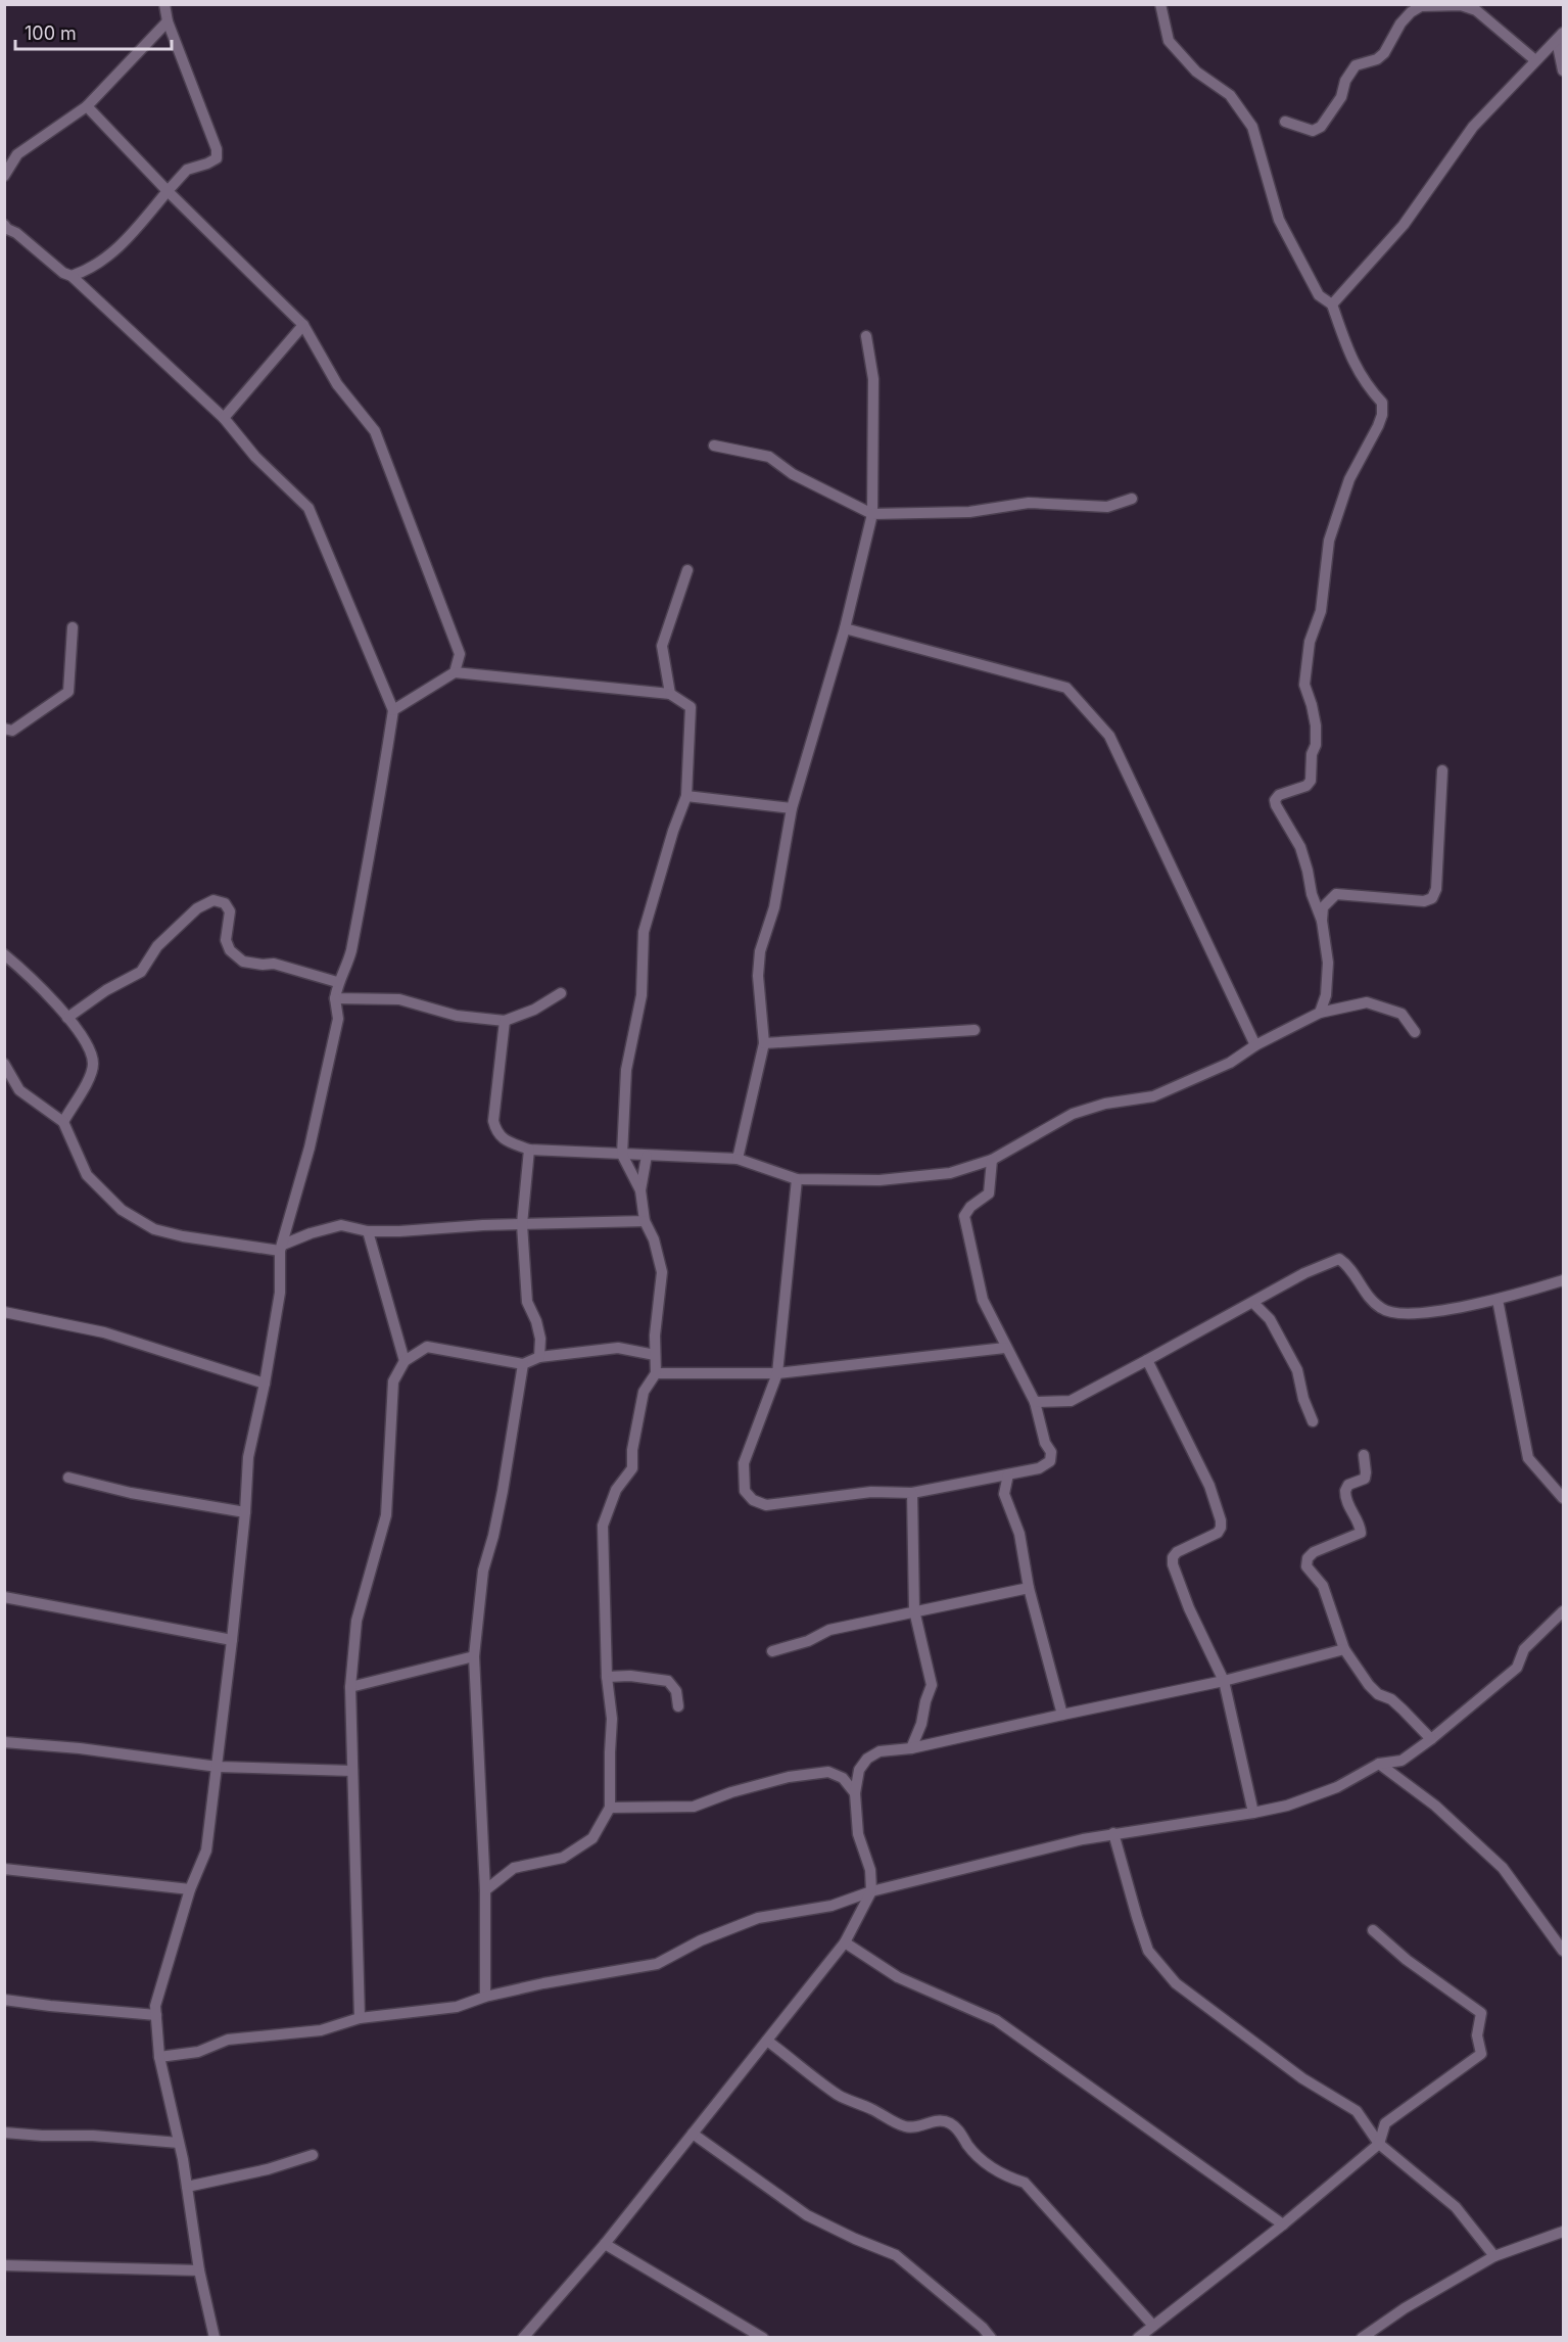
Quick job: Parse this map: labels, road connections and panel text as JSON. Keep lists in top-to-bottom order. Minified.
{"scale_bar":"100 m"}
